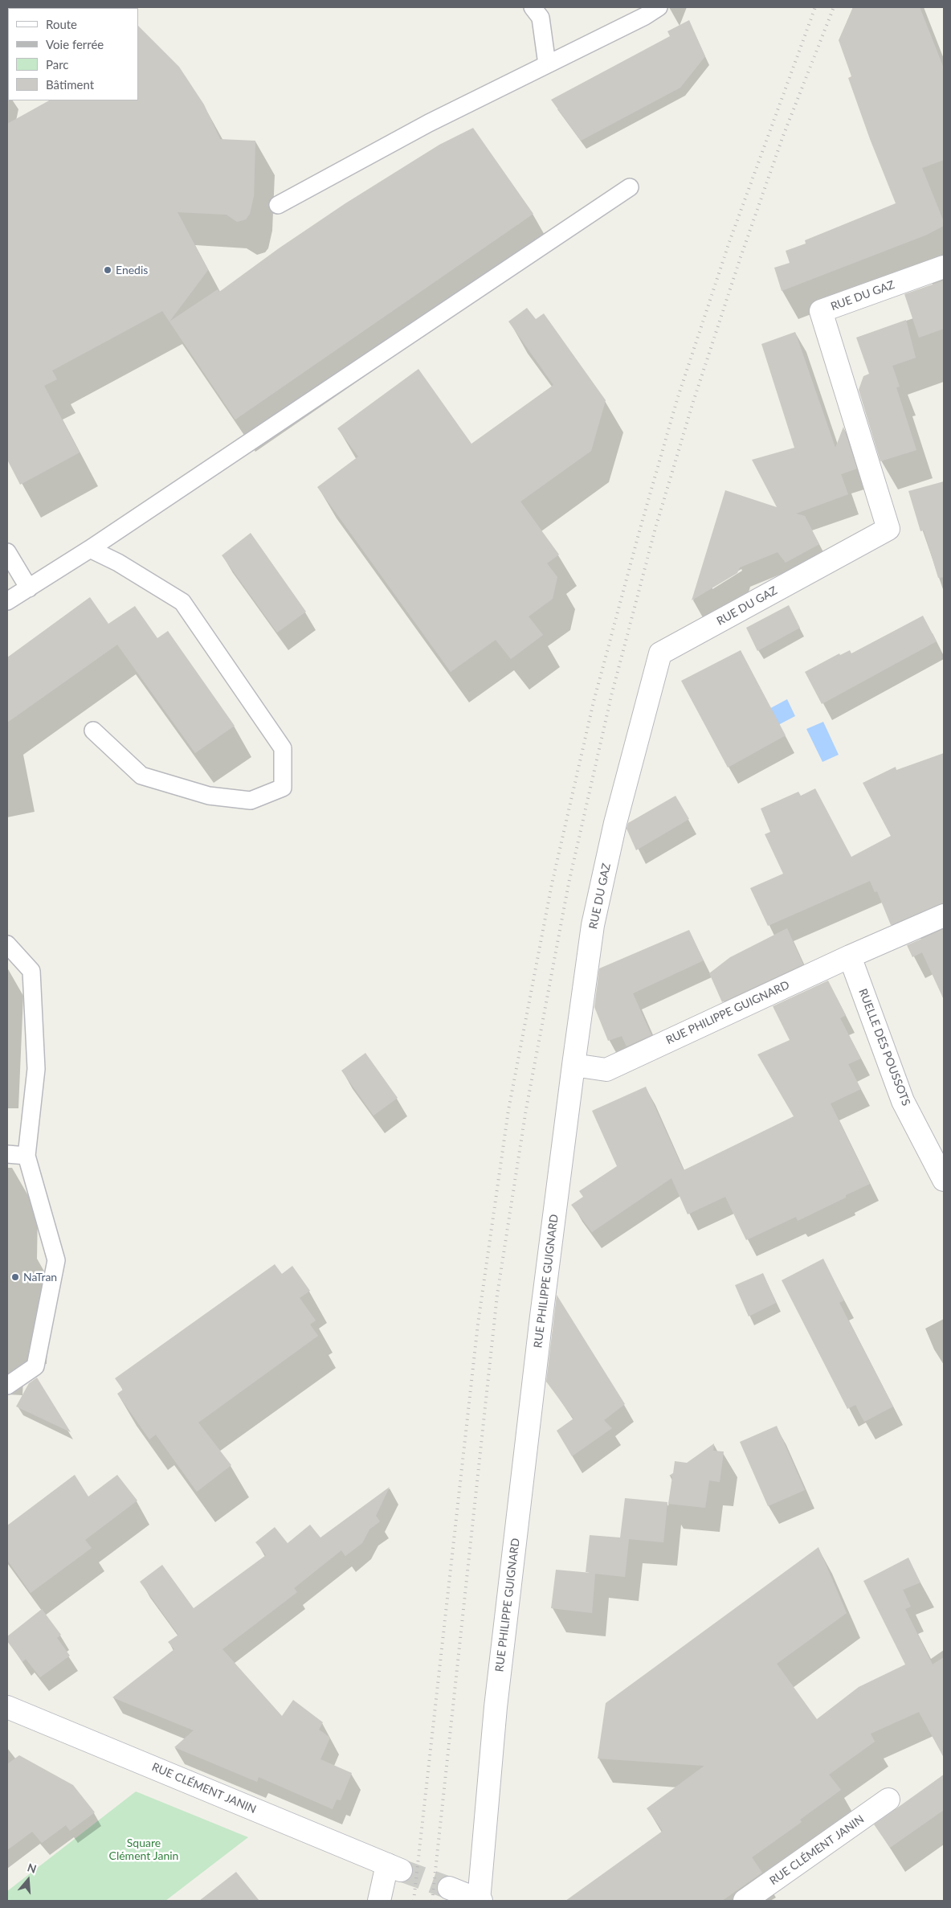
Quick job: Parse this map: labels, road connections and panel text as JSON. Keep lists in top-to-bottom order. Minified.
{"streets":{"street":["RUE DU GAZ","RUE PHILIPPE GUIGNARD","RUELLE DES POUSSOTS","RUE CLÉMENT JANIN"]},"crossings":[["RUE DU GAZ","RUE PHILIPPE GUIGNARD"],["RUE PHILIPPE GUIGNARD","RUELLE DES POUSSOTS"]],"parks":["Square Clément Janin"],"places":["Enedis","NaTran"],"legend":["Route","Voie ferrée","Parc","Bâtiment"],"north":"top"}
